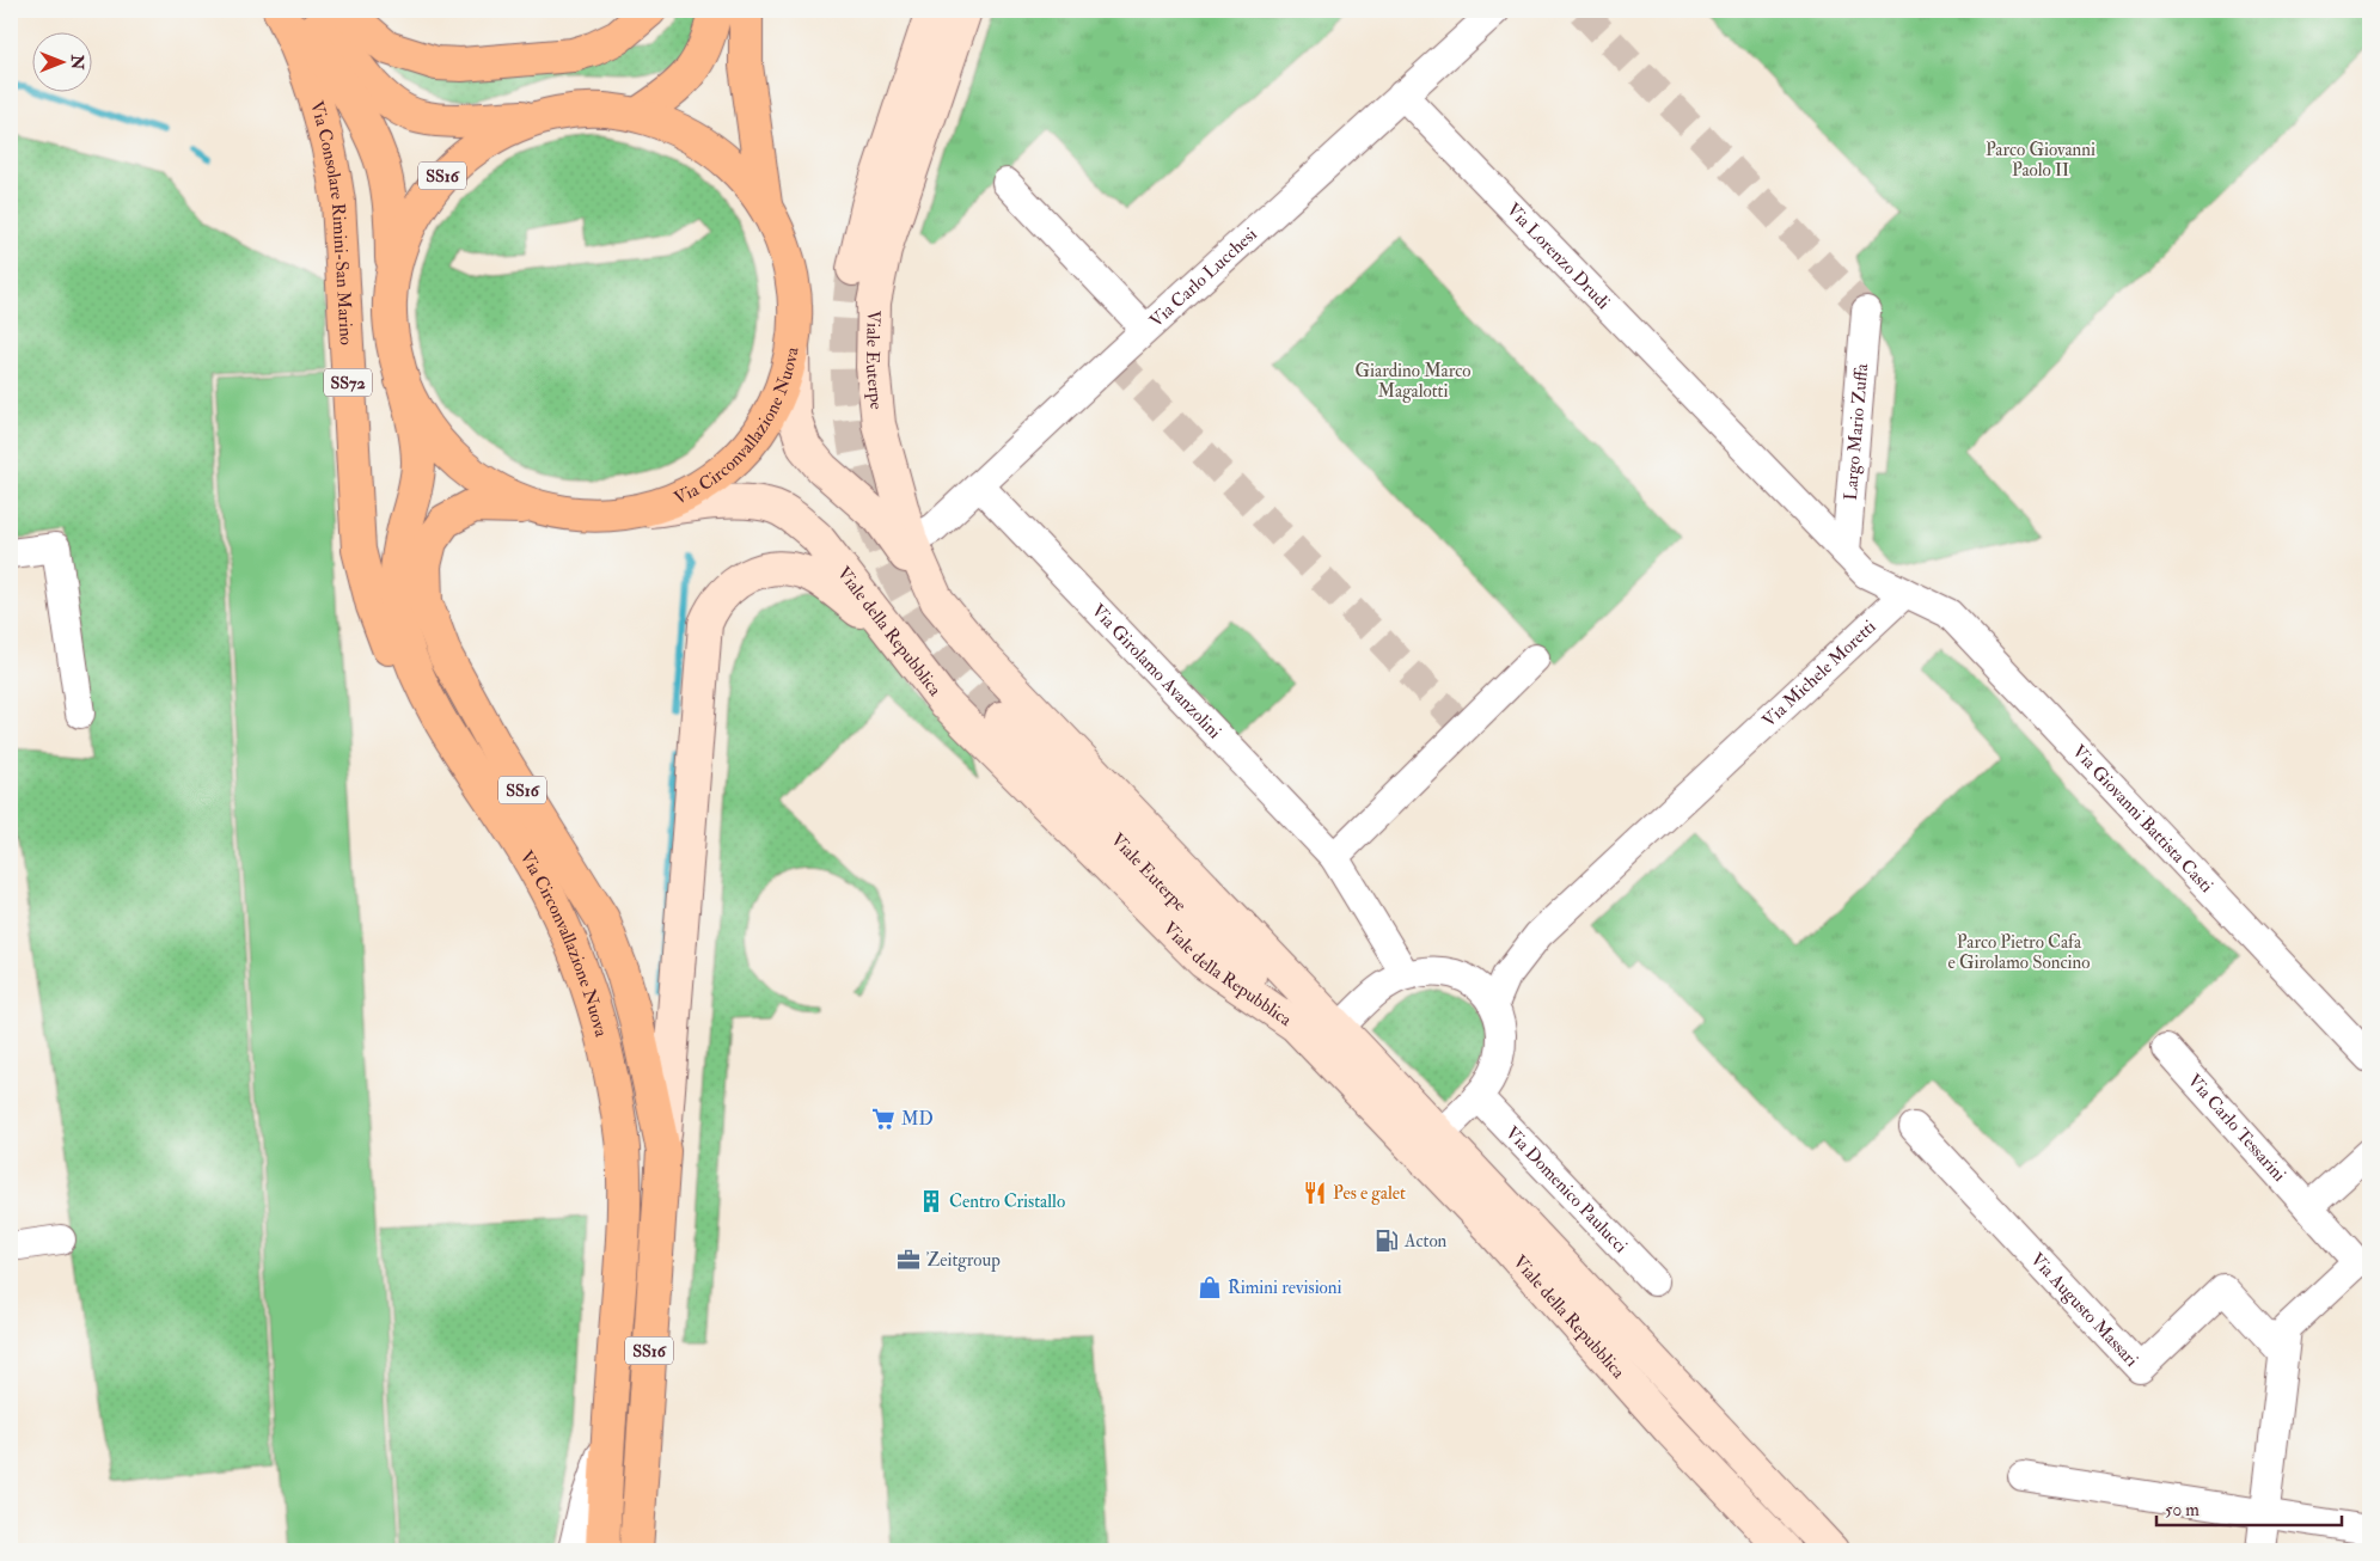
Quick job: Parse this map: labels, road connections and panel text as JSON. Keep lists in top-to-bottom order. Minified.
{"streets":{"main road":["SS16","Via Consolare Rimini-San Marino","Viale Euterpe","SS72","Via Circonvallazione Nuova","Viale della Repubblica"],"street":["Via Lorenzo Drudi","Via Carlo Lucchesi","Largo Mario Zuffa","Via Girolamo Avanzolini","Via Michele Moretti","Via Giovanni Battista Casti","Via Carlo Tessarini","Via Domenico Paulucci","Via Augusto Massari"]},"crossings":[["Via Consolare Rimini-San Marino","Via Circonvallazione Nuova"],["Via Lorenzo Drudi","Via Carlo Lucchesi"],["Via Lorenzo Drudi","Largo Mario Zuffa"],["Via Carlo Lucchesi","Viale Euterpe"],["Via Carlo Lucchesi","Via Girolamo Avanzolini"],["Viale Euterpe","Viale della Repubblica"],["Via Circonvallazione Nuova","Viale della Repubblica"],["Viale della Repubblica","Via Michele Moretti"],["Viale della Repubblica","Via Domenico Paulucci"],["Via Michele Moretti","Via Giovanni Battista Casti"],["Via Michele Moretti","Via Domenico Paulucci"]],"parks":["Parco Giovanni Paolo II","Giardino Marco Magalotti","Parco Pietro Cafa e Girolamo Soncino"],"places":{"supermarket":["MD"],"restaurant":["Pes e galet"],"building":["Centro Cristallo"],"fuel station":["Acton"],"office":["Zeitgroup"],"shop":["Rimini revisioni"]},"scale_bar":"50 m","north":"right"}
